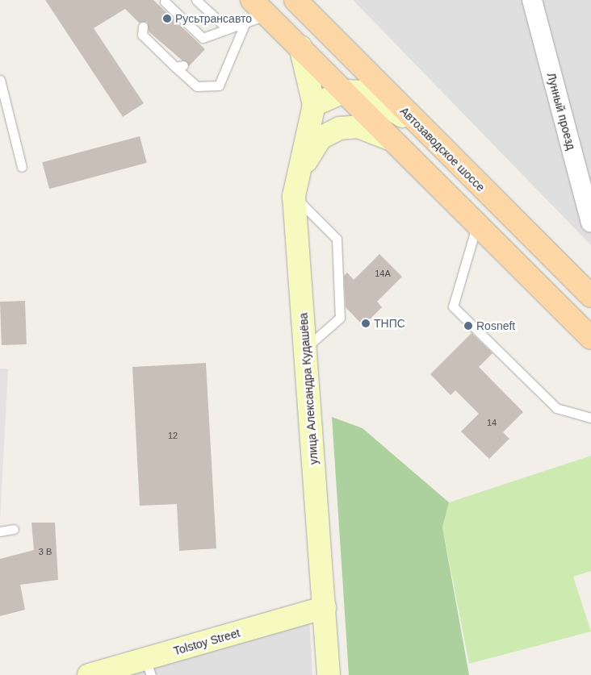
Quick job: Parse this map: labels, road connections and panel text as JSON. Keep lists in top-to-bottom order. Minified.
{"streets":{"main road":["Автозаводское шоссе","улица Александра Кудашёва","Tolstoy Street"],"street":["Лунный проезд"]},"crossings":[["улица Александра Кудашёва","Tolstoy Street"]],"places":["Русьтрансавто","ТНПС","Rosneft"],"house_numbers":["14А","14","12","3 В"]}
